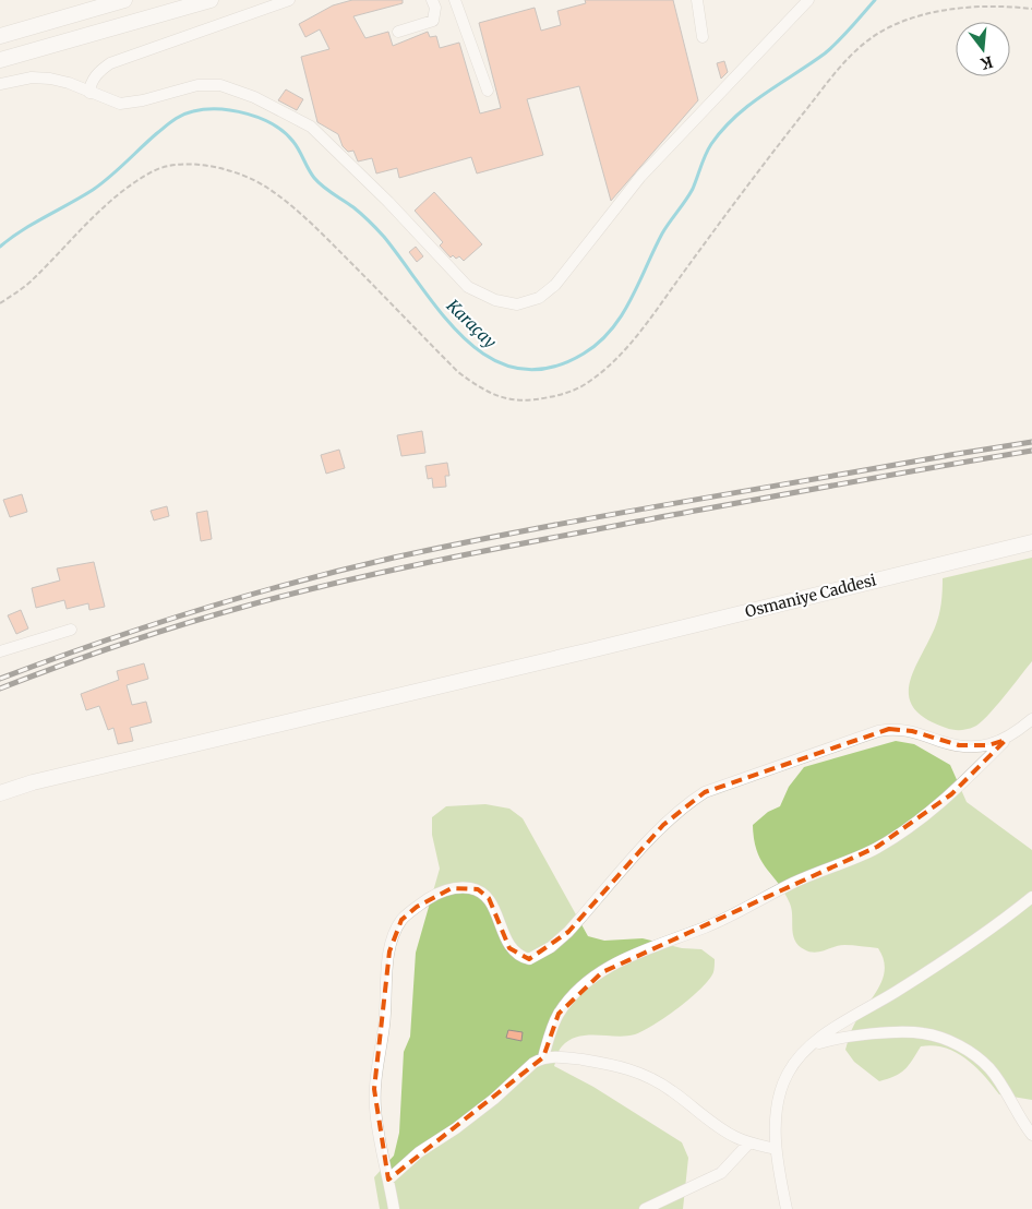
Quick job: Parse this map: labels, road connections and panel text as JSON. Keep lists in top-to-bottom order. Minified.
{"streets":{"highway":["Osmaniye Caddesi"]},"water":["Karaçay"],"north":"bottom"}
